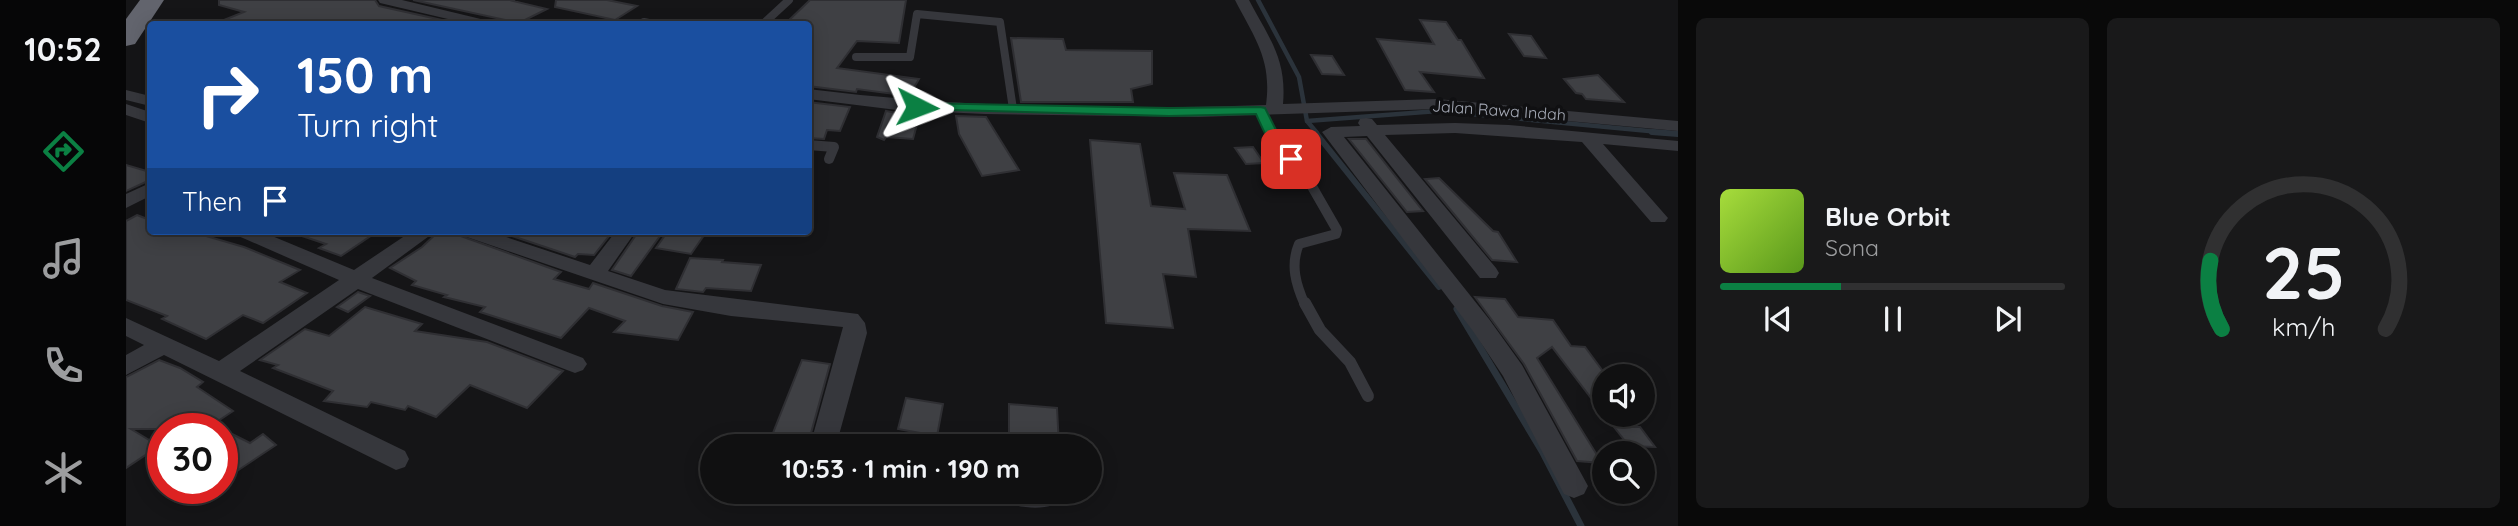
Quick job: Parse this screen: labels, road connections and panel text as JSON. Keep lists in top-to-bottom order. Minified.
{"streets":{"street":["Jalan Rawa Indah"]},"page":{"tabs":"10:52","turn":["150 m","Turn right"],"then":"Then","song":["Blue Orbit","Sona"],"limit":"30","trip":"10:53 · 1 min · 190 m","gauge":["25","km/h"]}}
